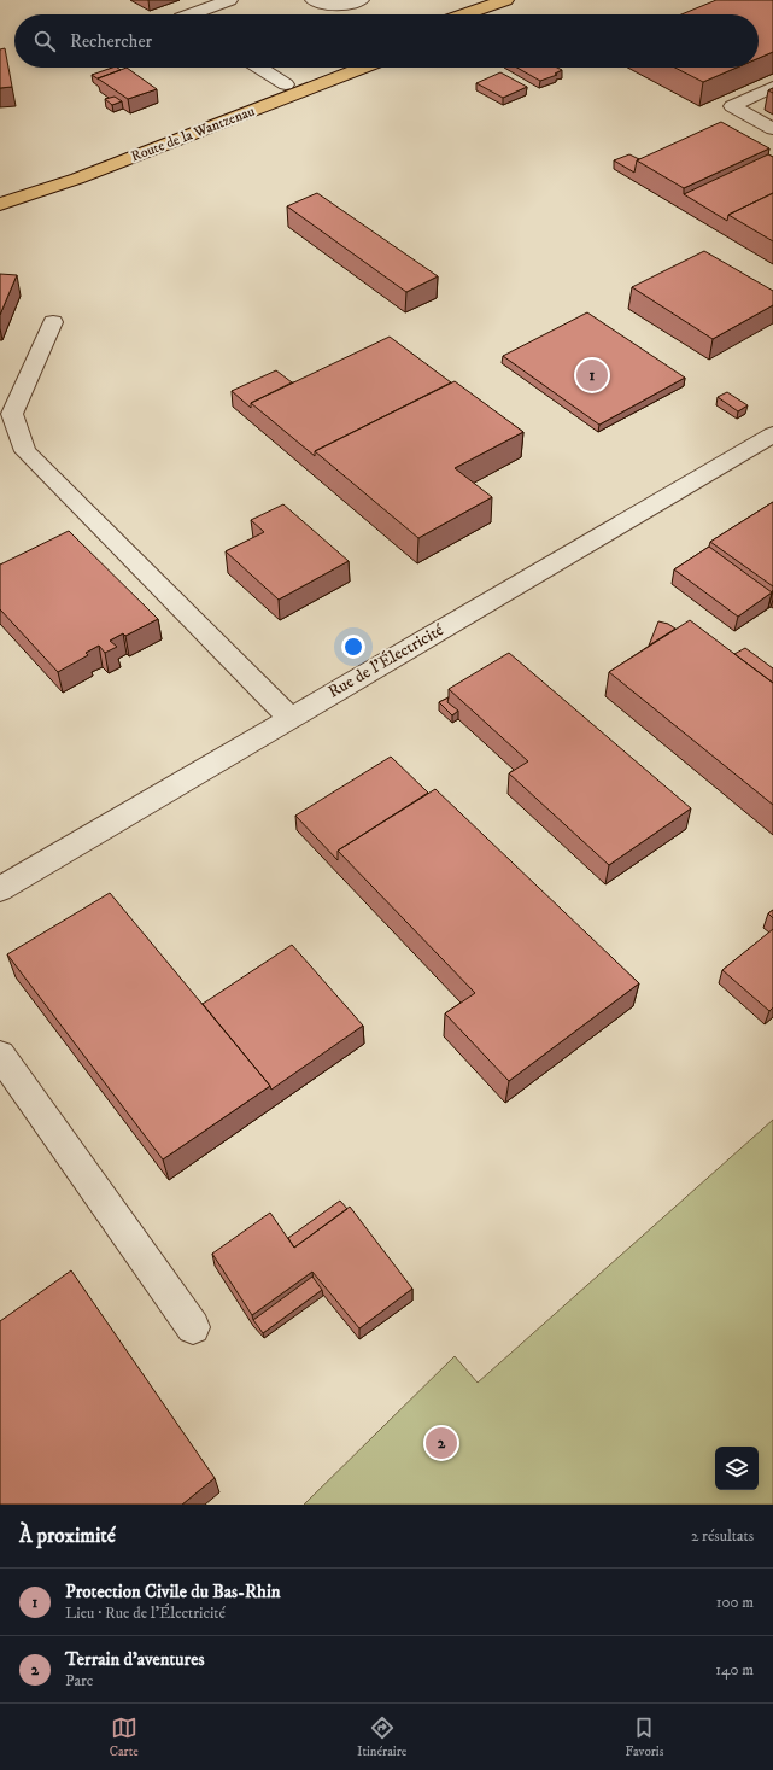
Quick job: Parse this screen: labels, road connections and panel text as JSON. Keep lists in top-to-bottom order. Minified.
{"streets":{"main road":["Route de la Wantzenau"],"street":["Rue de l'Électricité"]},"page":{"search":"Rechercher","pins":["1","2"],"heading":["À proximité","2 résultats"],"list":[{"mark":"1","name":"Protection Civile du Bas-Rhin","note":"Lieu · Rue de l'Électricité","value":"100 m"},{"mark":"2","name":"Terrain d'aventures","note":"Parc","value":"140 m"}],"nav":["Carte","Itinéraire","Favoris"]}}
